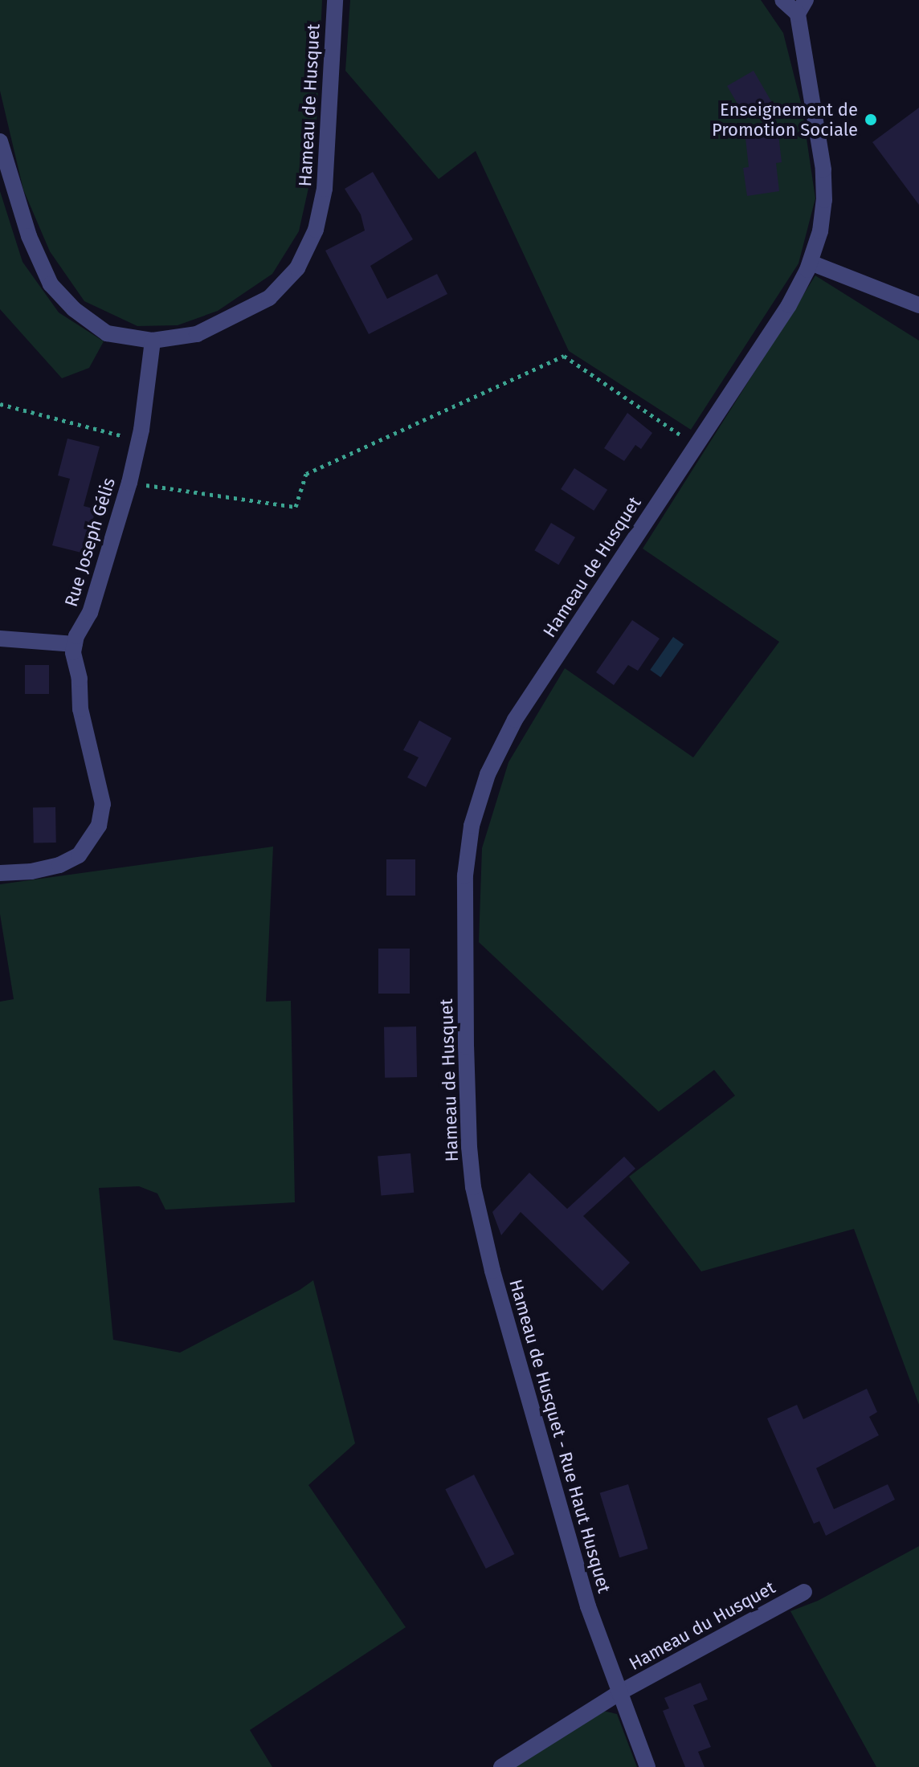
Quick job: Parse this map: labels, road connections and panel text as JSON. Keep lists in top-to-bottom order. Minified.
{"streets":{"street":["Hameau de Husquet","Rue Joseph Gélis","Hameau de Husquet - Rue Haut Husquet","Hameau du Husquet"]},"crossings":[["Hameau de Husquet","Rue Joseph Gélis"],["Hameau de Husquet","Hameau de Husquet - Rue Haut Husquet"],["Hameau de Husquet - Rue Haut Husquet","Hameau du Husquet"]],"places":["Enseignement de Promotion Sociale"]}
